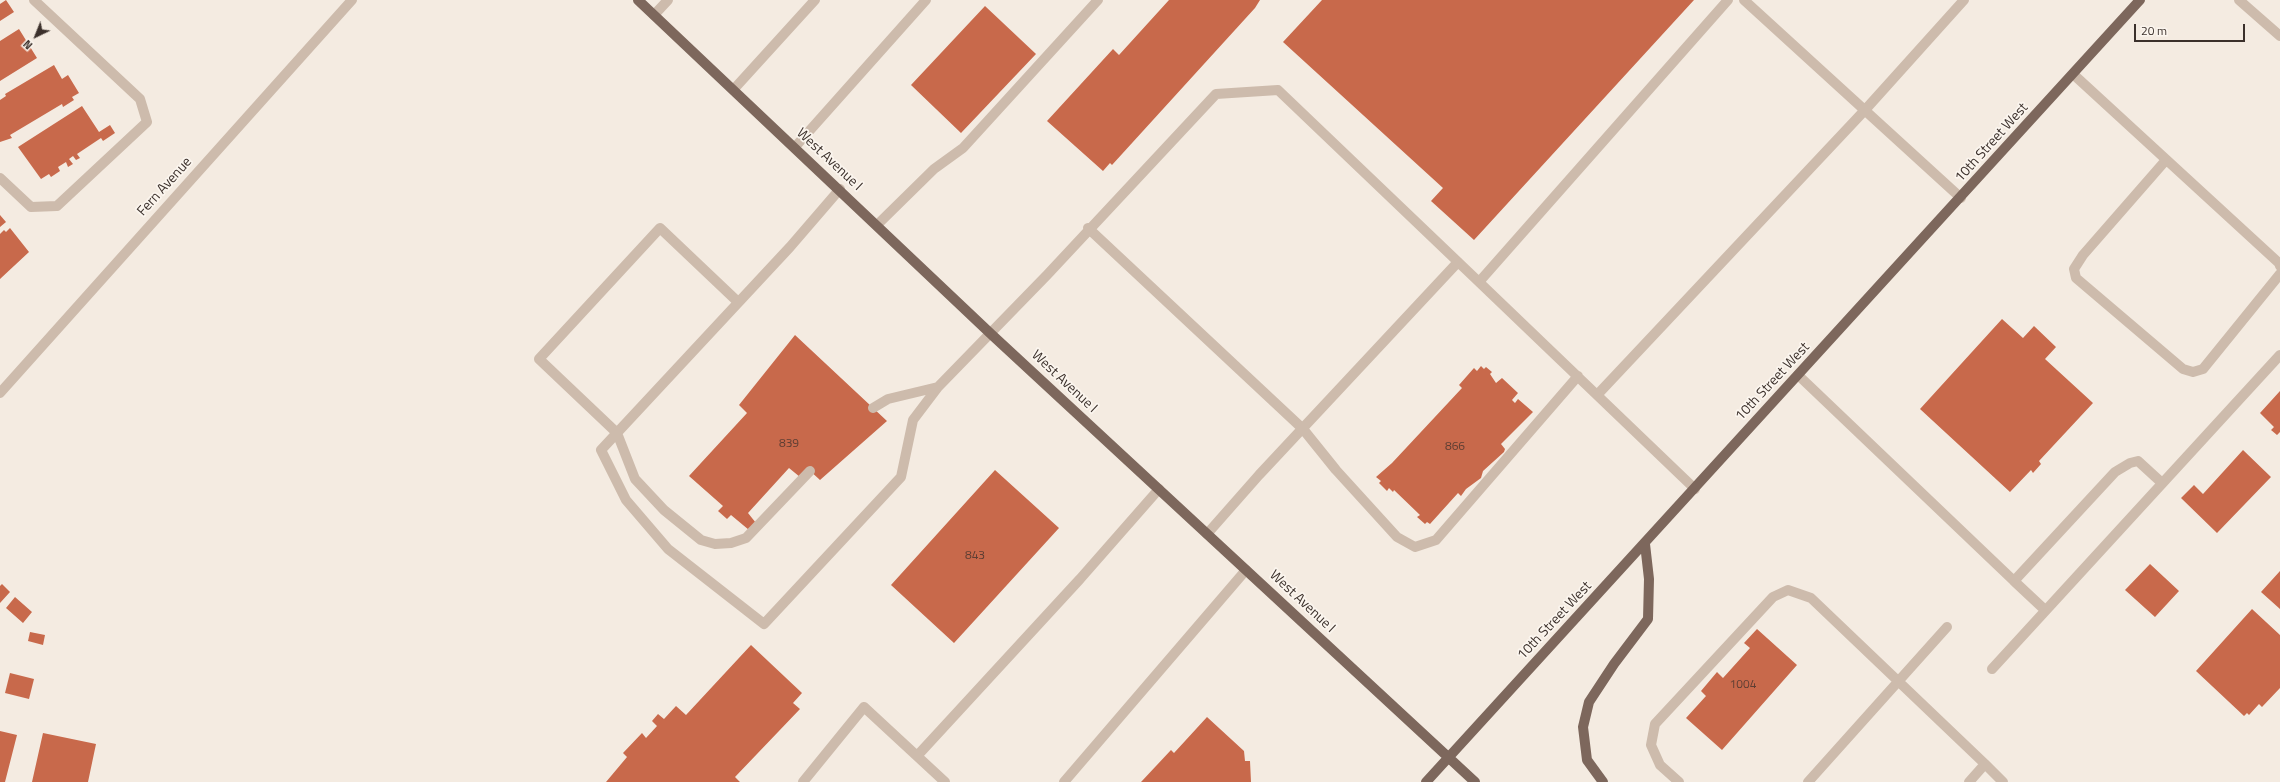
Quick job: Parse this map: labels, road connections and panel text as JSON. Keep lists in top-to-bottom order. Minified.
{"streets":{"main road":["10th Street West","West Avenue I"],"lane":["Fern Avenue"]},"crossings":[["10th Street West","West Avenue I"]],"house_numbers":["839","866","843","1004"],"scale_bar":"20 m","north":"bottom left"}
